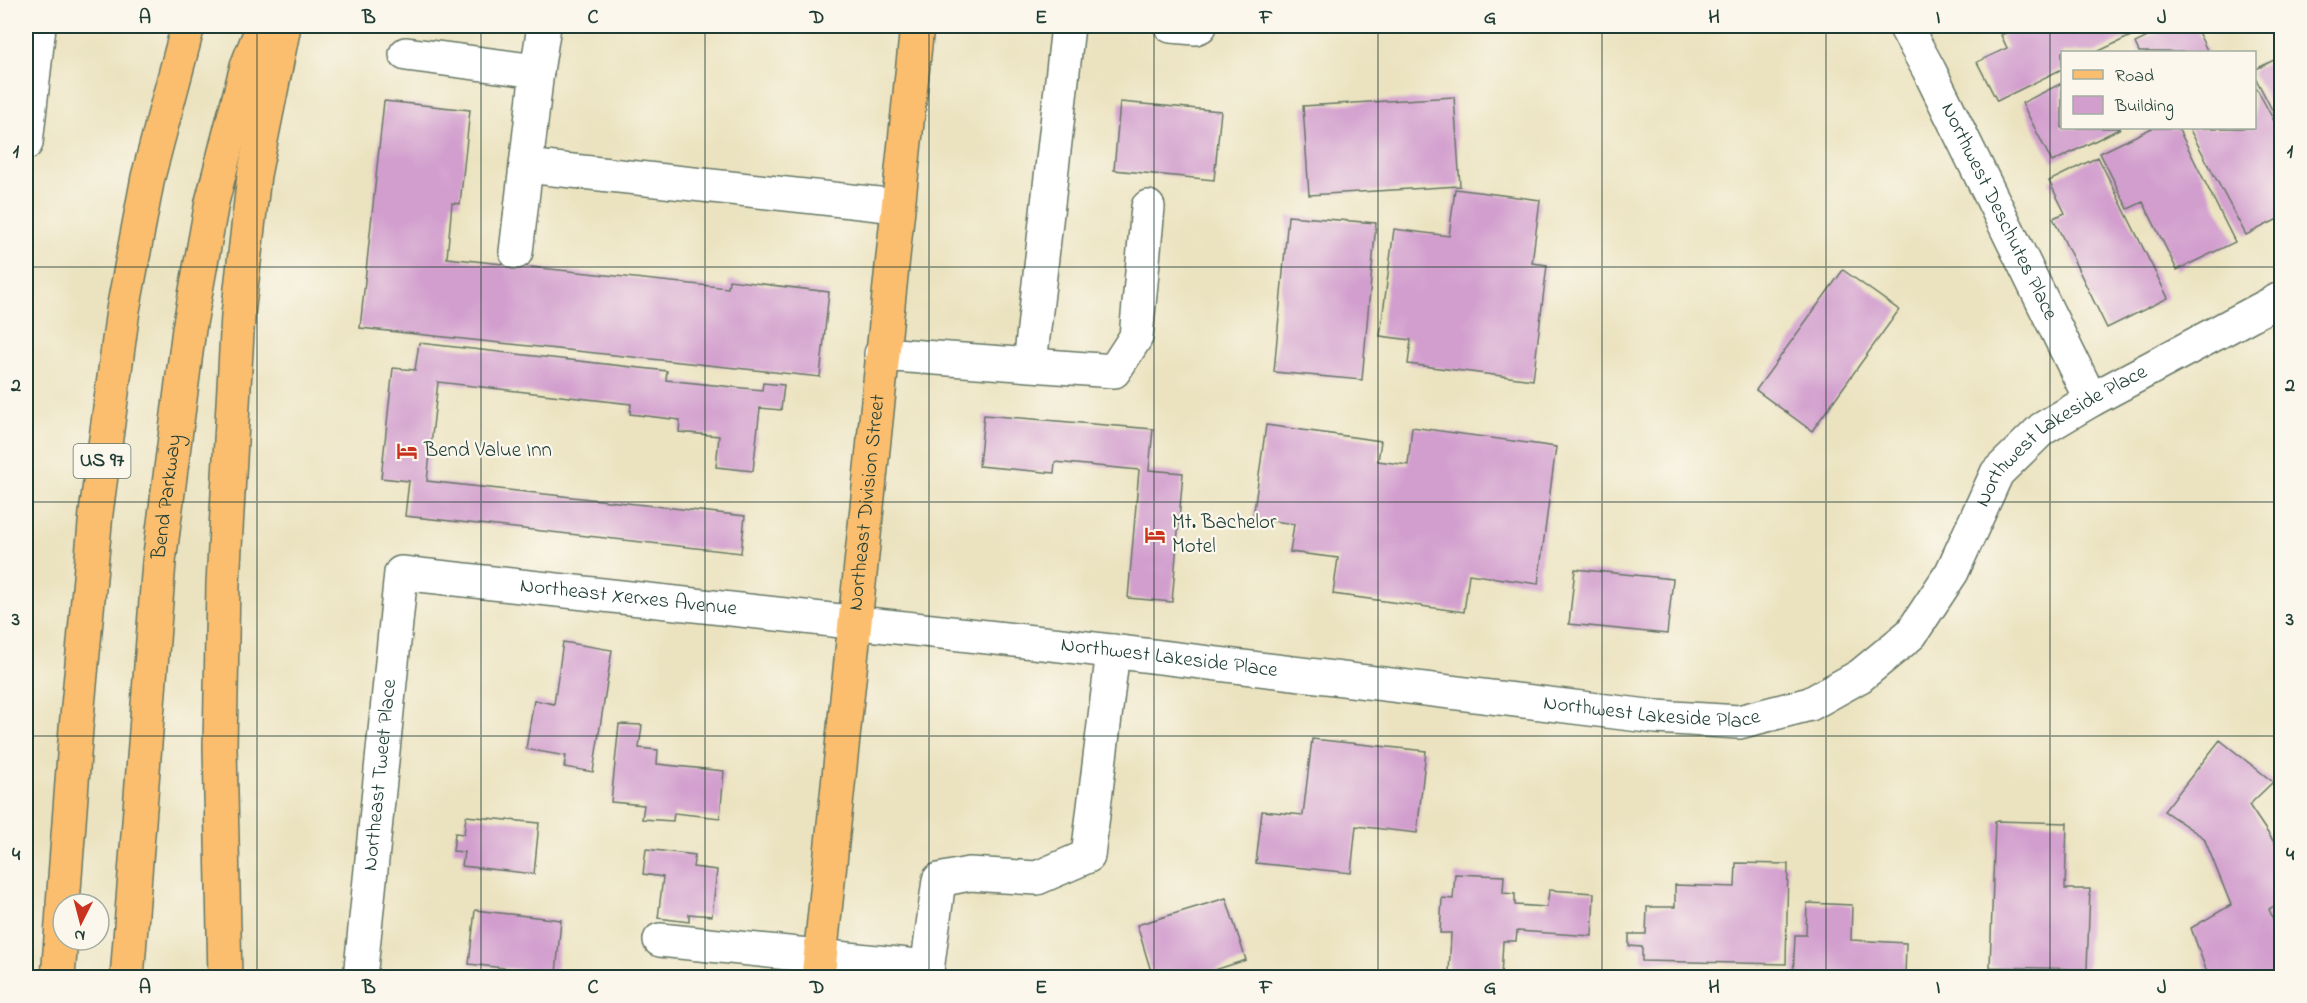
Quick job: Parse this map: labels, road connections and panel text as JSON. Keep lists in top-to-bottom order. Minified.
{"streets":{"main road":["US 97","Bend Parkway","Northeast Division Street"],"street":["Northwest Deschutes Place","Northwest Lakeside Place","Northeast Xerxes Avenue","Northeast Tweet Place"]},"crossings":[["Northwest Deschutes Place","Northwest Lakeside Place"],["Northwest Lakeside Place","Northeast Division Street"],["Northwest Lakeside Place","Northeast Xerxes Avenue"],["Northeast Division Street","Northeast Xerxes Avenue"],["Northeast Xerxes Avenue","Northeast Tweet Place"]],"places":{"hotel":["Bend Value Inn","Mt. Bachelor Motel"]},"legend":["Road","Building"],"north":"bottom","grid":{"columns":["A","B","C","D","E","F","G","H","I","J"],"rows":["1","2","3","4"]}}
